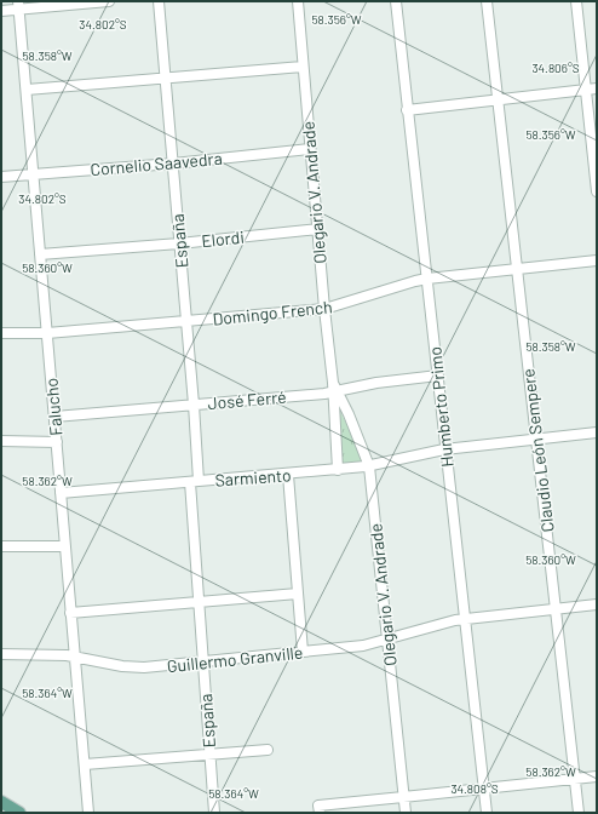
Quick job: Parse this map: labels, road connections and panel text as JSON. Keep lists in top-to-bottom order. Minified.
{"streets":{"street":["Cornelio Saavedra","Olegario V. Andrade","Elordi","España","Domingo French","José Ferré","Falucho","Humberto Primo","Claudio León Sempere","Sarmiento","Guillermo Granville"]},"crossings":[["Cornelio Saavedra","Olegario V. Andrade"],["Cornelio Saavedra","España"],["Cornelio Saavedra","Falucho"],["Olegario V. Andrade","Elordi"],["Olegario V. Andrade","Domingo French"],["Olegario V. Andrade","José Ferré"],["Olegario V. Andrade","Sarmiento"],["Olegario V. Andrade","Guillermo Granville"],["Elordi","España"],["Elordi","Falucho"],["España","Domingo French"],["España","José Ferré"],["España","Sarmiento"],["España","Guillermo Granville"],["Domingo French","Falucho"],["Domingo French","Humberto Primo"],["Domingo French","Claudio León Sempere"],["José Ferré","Falucho"],["José Ferré","Humberto Primo"],["Falucho","Sarmiento"],["Falucho","Guillermo Granville"],["Humberto Primo","Sarmiento"],["Humberto Primo","Guillermo Granville"],["Claudio León Sempere","Sarmiento"],["Claudio León Sempere","Guillermo Granville"]],"coordinates":["58.356°W","34.802°S","58.358°W","34.806°S","58.360°W","58.362°W","58.364°W","34.808°S"]}
